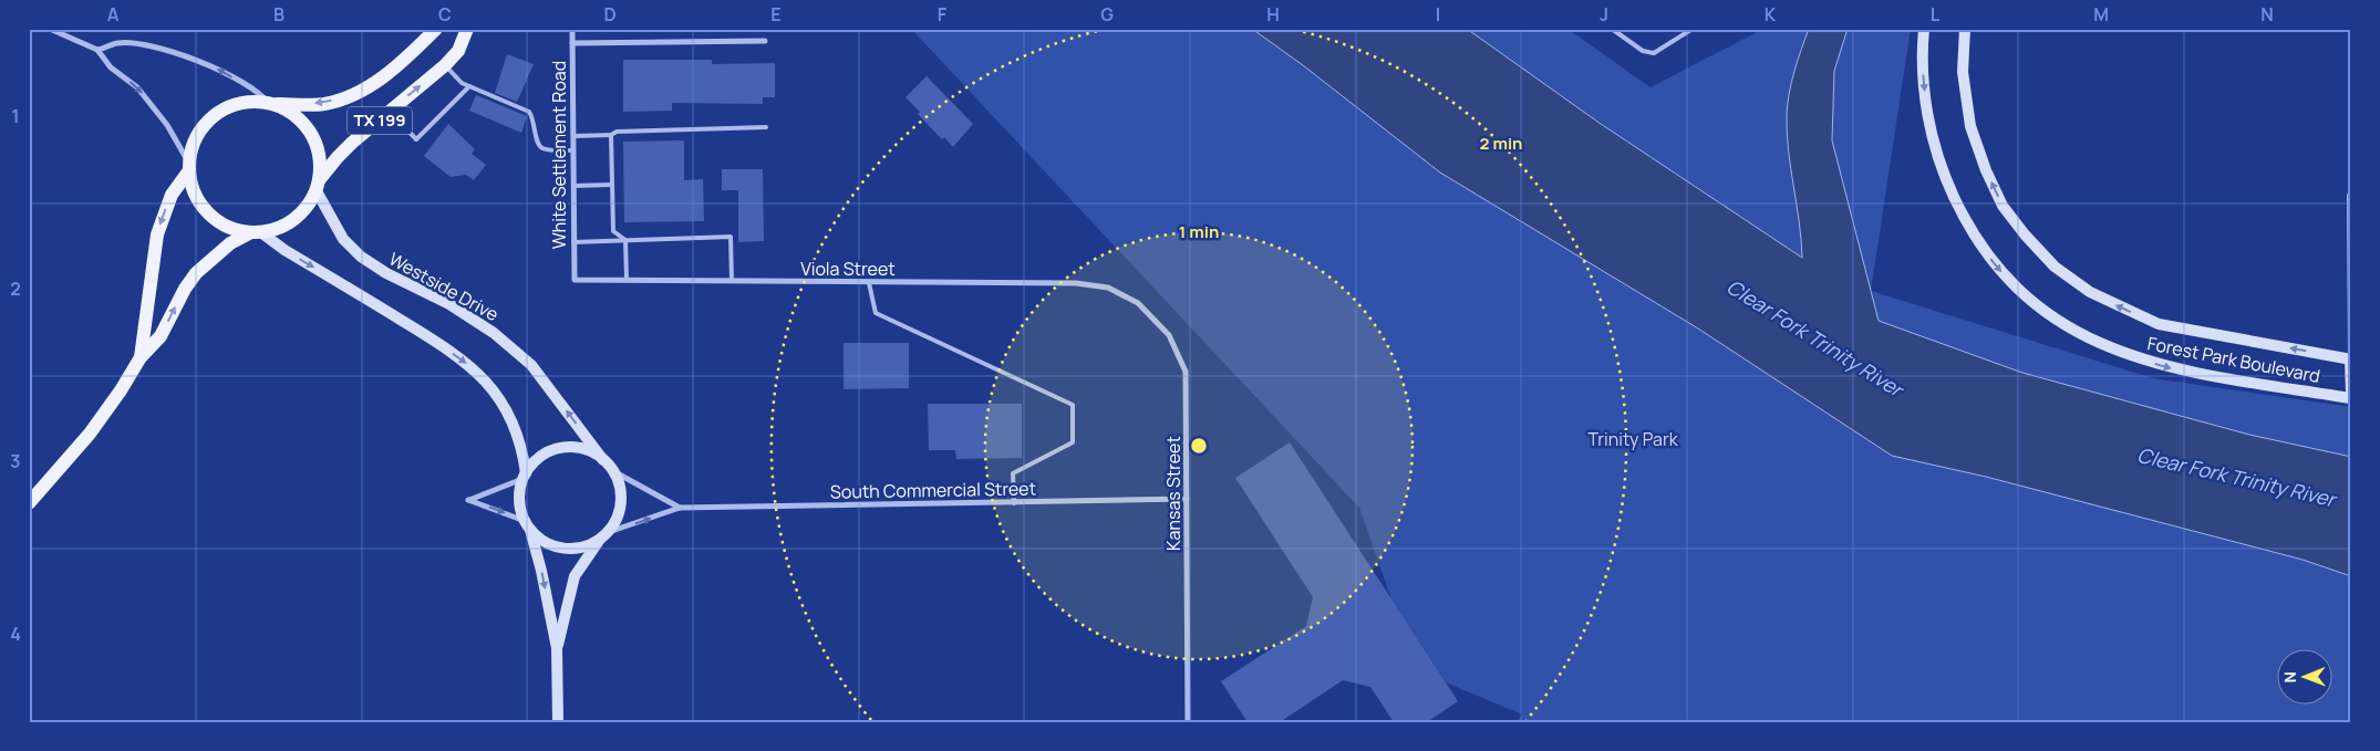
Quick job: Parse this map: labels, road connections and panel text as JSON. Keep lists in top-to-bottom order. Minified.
{"streets":{"main road":["TX 199","Westside Drive","Forest Park Boulevard"],"street":["White Settlement Road","Viola Street","South Commercial Street","Kansas Street"]},"crossings":[["TX 199","Westside Drive"],["White Settlement Road","Viola Street"],["Viola Street","Kansas Street"],["Westside Drive","South Commercial Street"],["South Commercial Street","Kansas Street"]],"water":["Clear Fork Trinity River"],"parks":["Trinity Park"],"north":"left","grid":{"columns":["A","B","C","D","E","F","G","H","I","J","K","L","M","N"],"rows":["1","2","3","4"]},"rings":["2 min","1 min"]}
